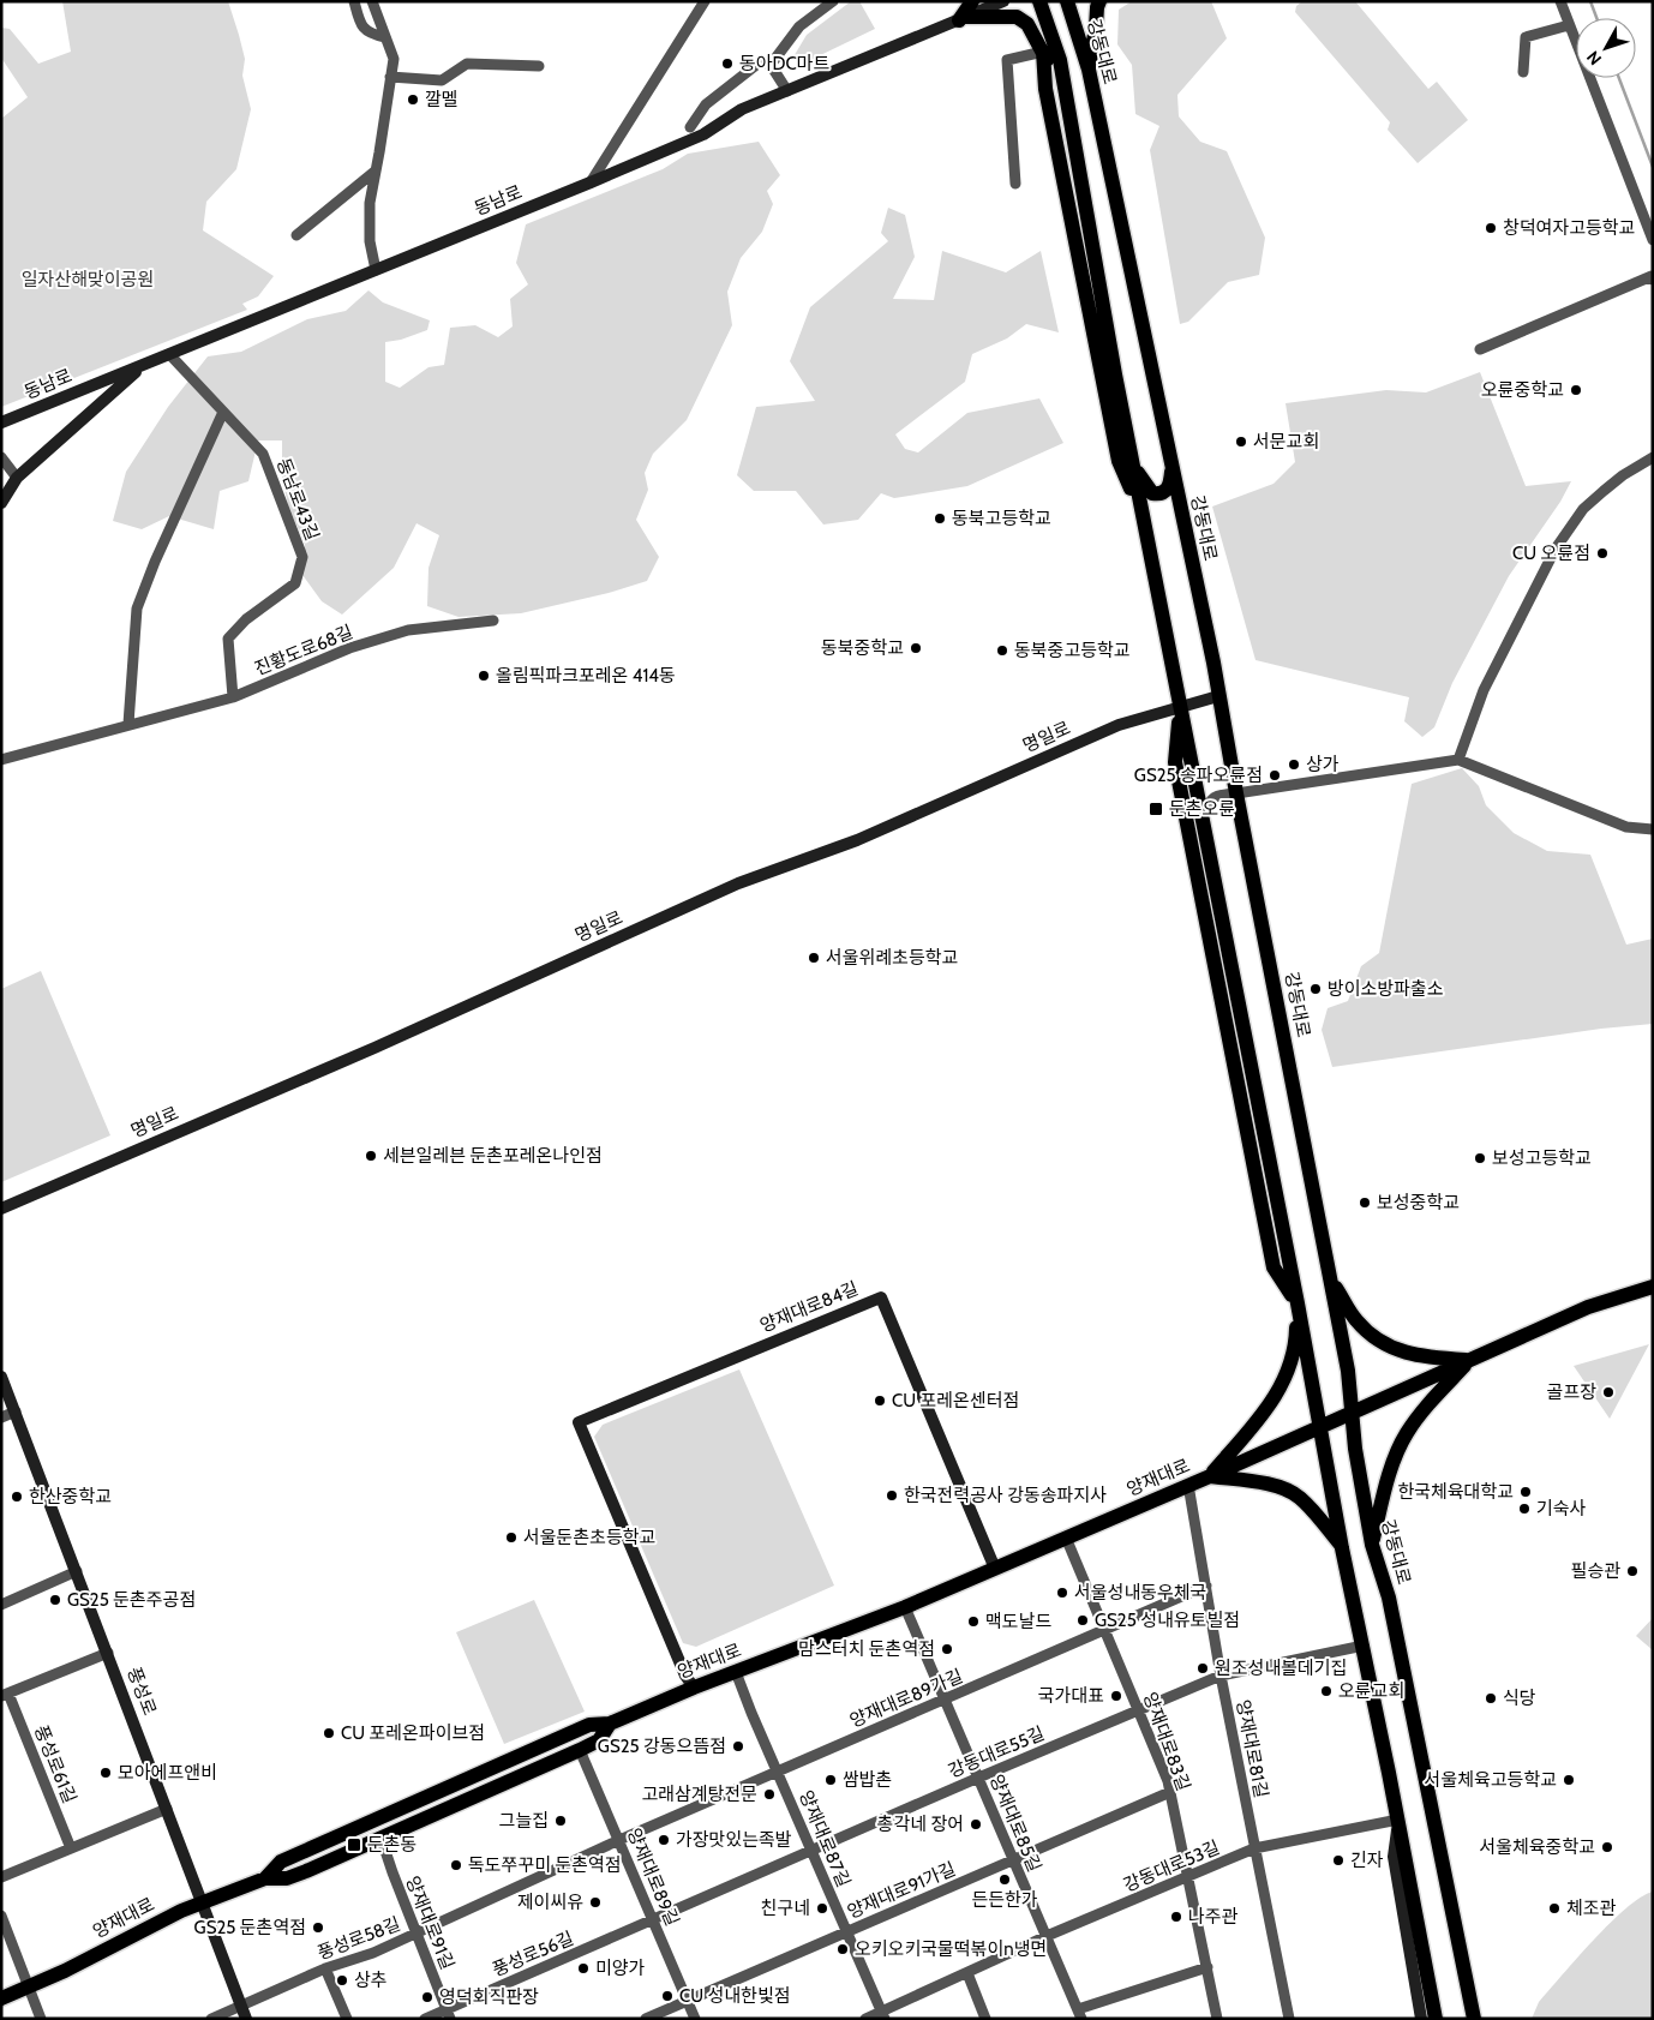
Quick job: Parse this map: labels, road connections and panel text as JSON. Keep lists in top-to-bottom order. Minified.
{"streets":{"main road":["강동대로","동남로","명일로","양재대로84길","양재대로","풍성로"],"street":["동남로43길","진황도로68길","양재대로89가길","양재대로83길","양재대로81길","강동대로55길","풍성로61길","양재대로85길","양재대로87길","강동대로53길","양재대로89길","양재대로91가길","양재대로91길","풍성로58길","풍성로56길"]},"crossings":[["강동대로","명일로"],["강동대로","양재대로"],["동남로","동남로43길"],["동남로43길","진황도로68길"],["양재대로84길","양재대로"],["양재대로","풍성로"],["양재대로","양재대로83길"],["양재대로","양재대로81길"],["양재대로","양재대로85길"],["양재대로","양재대로87길"],["양재대로","양재대로89길"],["양재대로","양재대로91길"],["풍성로","풍성로58길"],["양재대로89가길","양재대로83길"],["양재대로89가길","양재대로81길"],["양재대로89가길","양재대로85길"],["양재대로89가길","양재대로87길"],["양재대로89가길","양재대로89길"],["양재대로89가길","풍성로58길"],["양재대로83길","강동대로55길"],["양재대로83길","강동대로53길"],["양재대로83길","양재대로91가길"],["양재대로81길","강동대로55길"],["양재대로81길","강동대로53길"],["강동대로55길","양재대로85길"],["강동대로55길","양재대로87길"],["강동대로55길","양재대로89길"],["강동대로55길","풍성로56길"],["양재대로85길","강동대로53길"],["양재대로85길","양재대로91가길"],["양재대로87길","강동대로53길"],["양재대로87길","양재대로91가길"],["양재대로89길","양재대로91가길"],["양재대로89길","풍성로58길"],["양재대로89길","풍성로56길"],["양재대로91길","풍성로58길"],["양재대로91길","풍성로56길"]],"parks":["일자산해맞이공원"],"places":{"other":["동아DC마트","깔멜","창덕여자고등학교","오륜중학교","서문교회","동북고등학교","CU 오륜점","동북중학교","동북중고등학교","올림픽파크포레온 414동","상가","GS25 송파오륜점","서울위례초등학교","방이소방파출소","세븐일레븐 둔촌포레온나인점","보성고등학교","보성중학교","골프장","CU 포레온센터점","한국체육대학교","한국전력공사 강동송파지사","한산중학교","기숙사","서울둔촌초등학교","필승관","서울성내동우체국","GS25 둔촌주공점","GS25 성내유토빌점","맥도날드","맘스터치 둔촌역점","원조성내볼데기집","오륜교회","국가대표","식당","CU 포레온파이브점","GS25 강동으뜸점","모아에프앤비","쌈밥촌","서울체육고등학교","고래삼계탕전문","그늘집","총각네 장어","가장맛있는족발","서울체육중학교","긴자","독도쭈꾸미 둔촌역점","든든한가","제이씨유","친구네","체조관","나주관","GS25 둔촌역점","오키오키국물떡볶이n냉면","미양가","상추","CU 성내한빛점","영덕회직판장"],"transit":["둔촌오륜","둔촌동"]},"north":"bottom left"}
